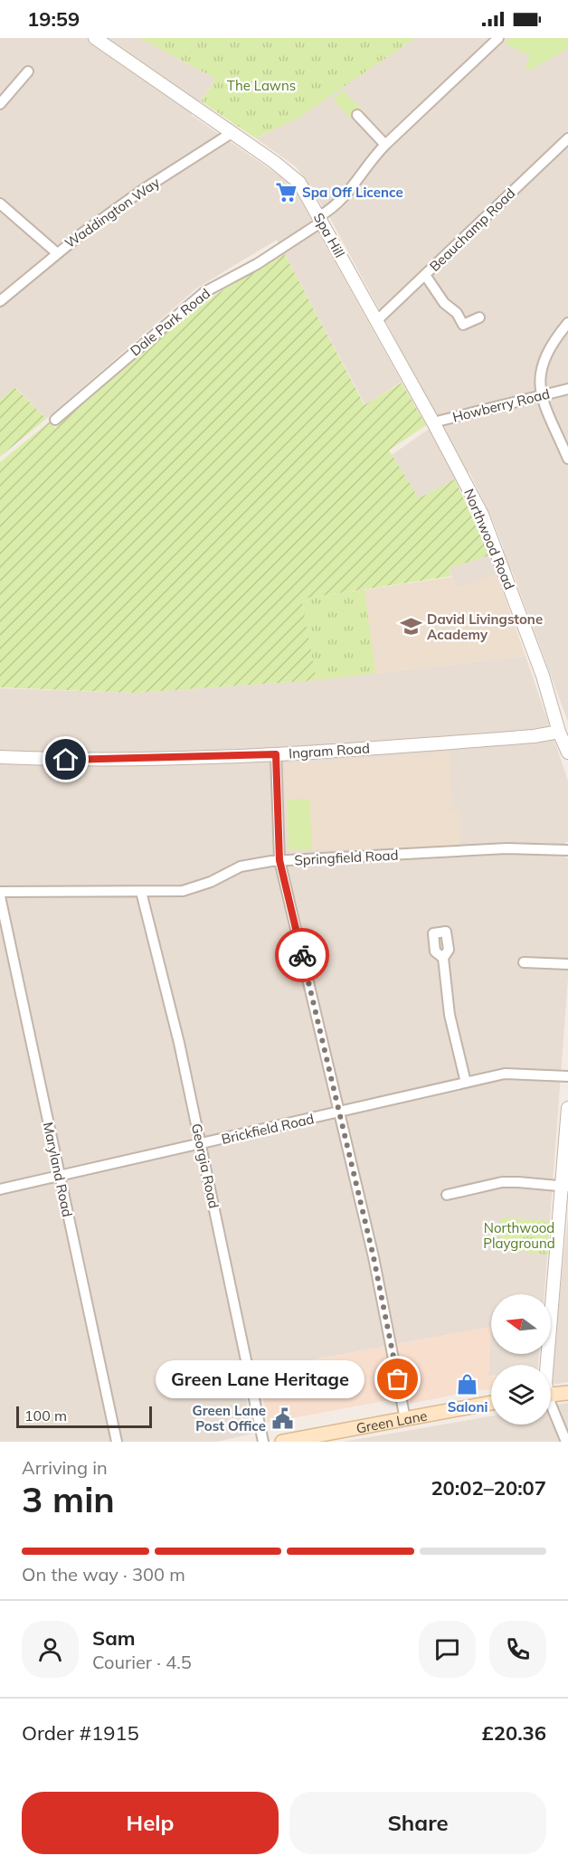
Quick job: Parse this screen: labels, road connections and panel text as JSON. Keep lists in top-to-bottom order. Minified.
{"streets":{"main road":["Green Lane"],"street":["Waddington Way","Beauchamp Road","Spa Hill","Dale Park Road","Howberry Road","Northwood Road","Ingram Road","Springfield Road","Brickfield Road","Georgia Road","Maryland Road"]},"crossings":[["Waddington Way","Spa Hill"],["Beauchamp Road","Spa Hill"],["Spa Hill","Dale Park Road"],["Spa Hill","Howberry Road"],["Spa Hill","Northwood Road"],["Howberry Road","Northwood Road"],["Northwood Road","Ingram Road"],["Springfield Road","Georgia Road"],["Brickfield Road","Georgia Road"],["Brickfield Road","Maryland Road"]],"parks":["The Lawns","Northwood Playground"],"places":{"supermarket":["Spa Off Licence"],"school or university":["David Livingstone Academy"],"other":["Green Lane Heritage"],"shop":["Saloni"],"public building":["Green Lane Post Office"]},"scale_bar":"100 m","north":"left","page":{"status":"19:59","bubble":"Green Lane Heritage","scale":"100 m","heading":["3 min","Arriving in","20:02–20:07"],"panel":["Sam","Courier · 4.5","Order #1915","£20.36"],"bar":"On the way · 300 m","buttons":["Help","Share"]}}
